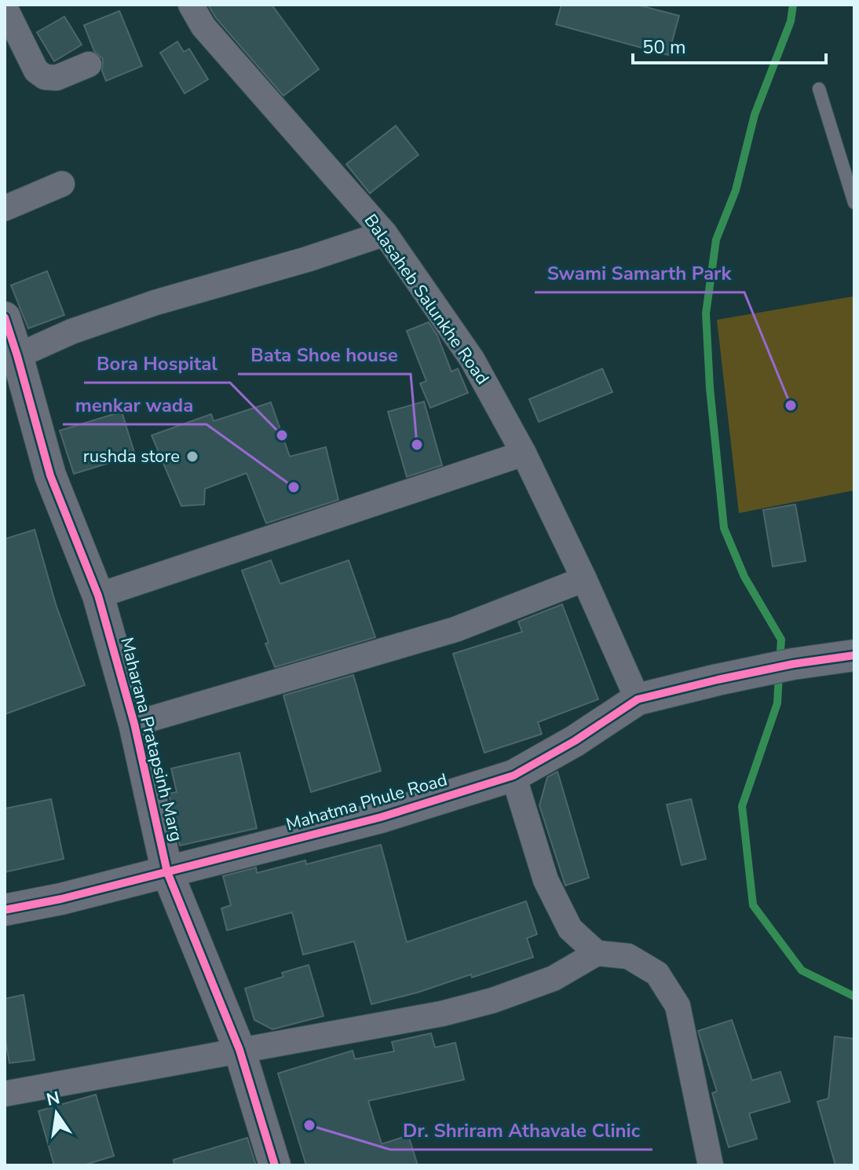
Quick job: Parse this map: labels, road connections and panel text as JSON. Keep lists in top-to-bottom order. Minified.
{"streets":{"street":["Balasaheb Salunkhe Road","Maharana Pratapsinh Marg","Mahatma Phule Road"]},"crossings":[["Balasaheb Salunkhe Road","Mahatma Phule Road"],["Maharana Pratapsinh Marg","Mahatma Phule Road"]],"places":["Swami Samarth Park","Bora Hospital","Bata Shoe house","rushda store","menkar wada","Dr. Shriram Athavale Clinic"],"scale_bar":"50 m","north":"top"}
